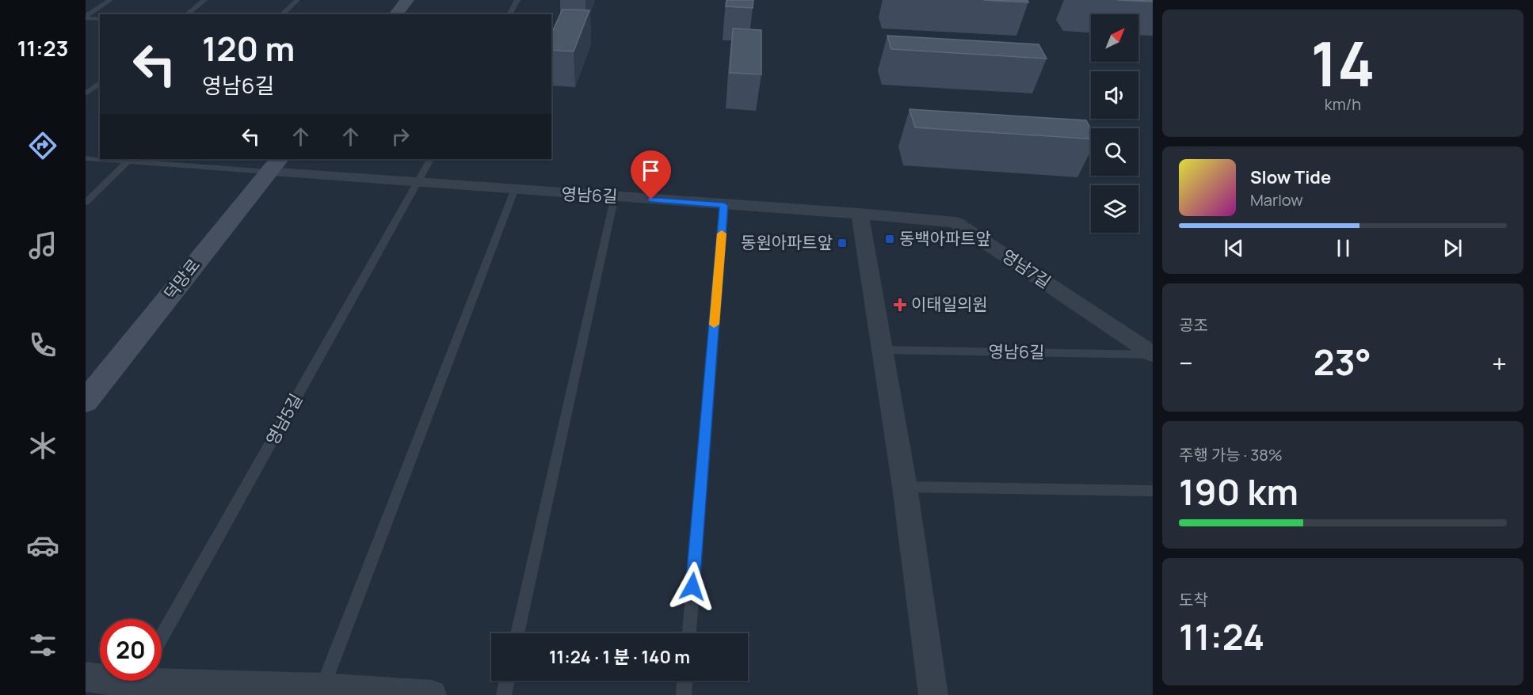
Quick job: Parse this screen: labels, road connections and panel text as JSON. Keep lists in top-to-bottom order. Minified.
{"streets":{"street":["영남6길","영남7길","덕망로"],"lane":["영남5길"]},"crossings":[["영남6길","영남7길"],["영남6길","덕망로"],["영남6길","영남5길"]],"places":{"transit":["동백아파트앞","동원아파트앞"],"health":["이태일의원"]},"north":"top right","page":{"tabs":"11:23","tile":[["14","km/h"],"공조",["주행 가능 · 38%","190 km"],["도착","11:24"]],"turn":["120 m","영남6길"],"song":["Slow Tide","Marlow"],"heat":["−","23°","+"],"limit":"20","trip":"11:24 · 1 분 · 140 m"}}
